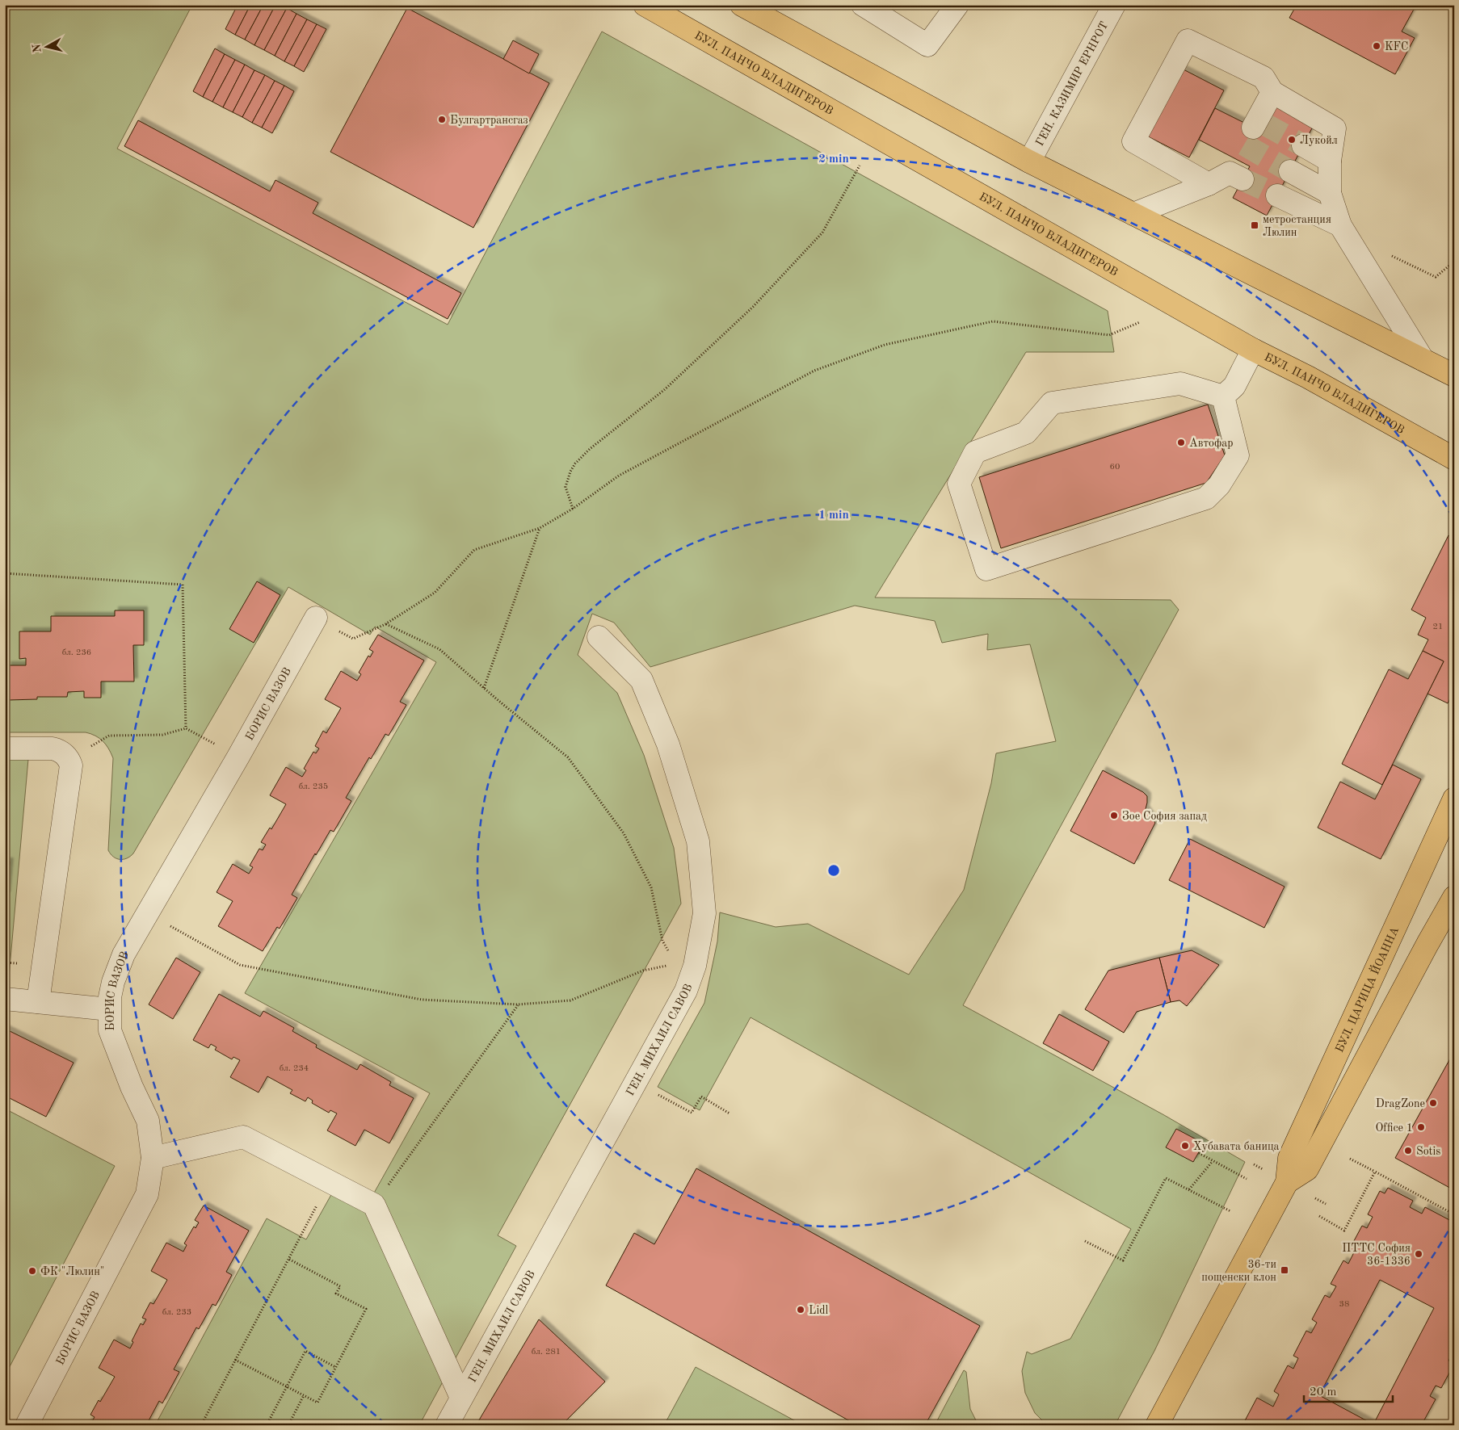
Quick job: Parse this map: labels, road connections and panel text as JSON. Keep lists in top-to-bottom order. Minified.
{"streets":{"main road":["БУЛ. ПАНЧО ВЛАДИГЕРОВ","БУЛ. ЦАРИЦА ЙОАННА"],"street":["ГЕН. КАЗИМИР ЕРНРОТ","БОРИС ВАЗОВ","ГЕН. МИХАИЛ САВОВ"]},"places":{"other":["KFC","Булгартрансгаз","Лукойл","Автофар","Зое София запад","DragZone","Office 1","Хубавата баница","Sotis","ПТТС София 36-1336","ФК \"Люлин\"","Lidl"],"transit":["метростанция Люлин","36-ти пощенски клон"]},"house_numbers":["60","21","бл. 236","бл. 235","бл. 234","38","бл. 233","бл. 281"],"scale_bar":"20 m","north":"left","rings":["2 min","1 min"]}
